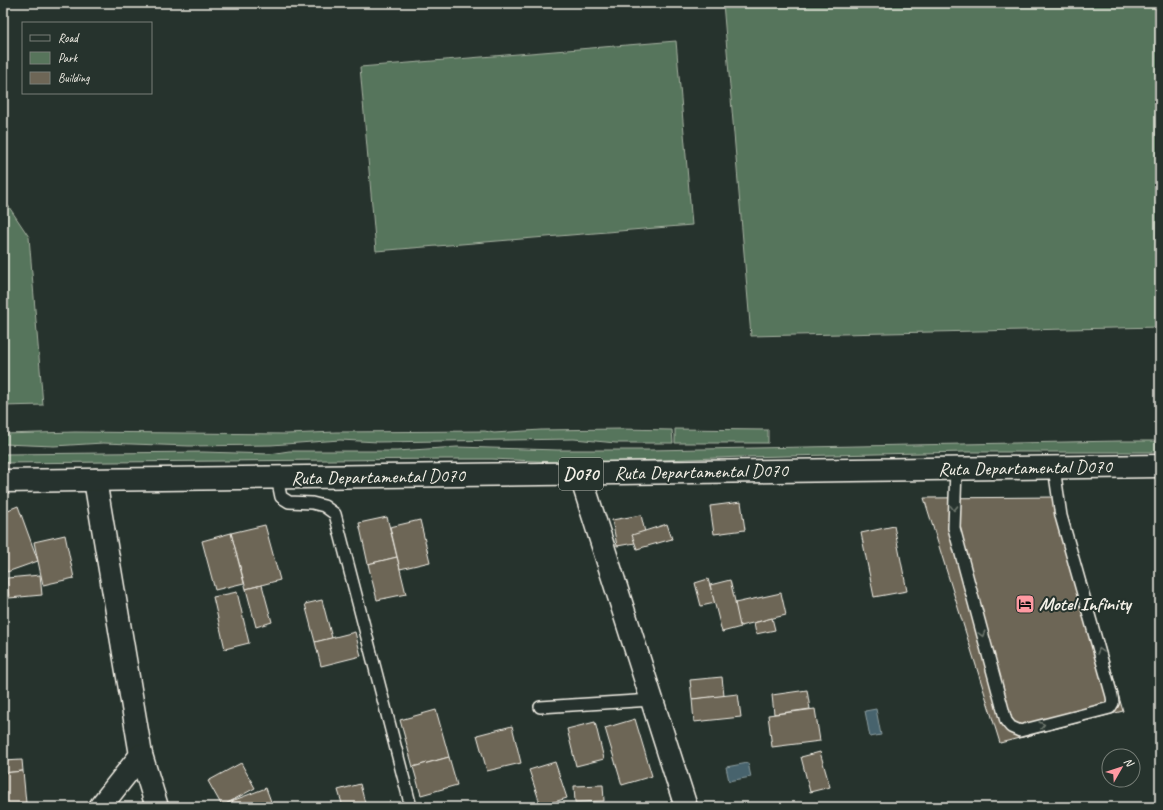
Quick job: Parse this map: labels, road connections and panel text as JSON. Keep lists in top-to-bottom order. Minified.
{"streets":{"main road":["Ruta Departamental D070","D070"]},"places":{"hotel":["Motel Infinity"]},"legend":["Road","Park","Building"],"north":"top right"}
